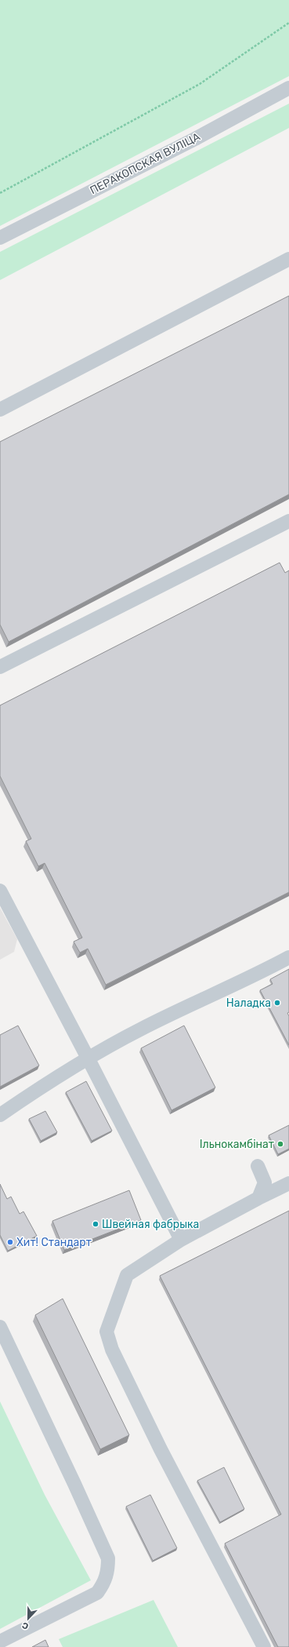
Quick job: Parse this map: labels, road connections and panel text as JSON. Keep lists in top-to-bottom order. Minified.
{"streets":{"street":["ПЕРАКОПСКАЯ ВУЛІЦА"]},"places":["Наладка","Ільнокамбінат","Швейная фабрыка","Хит! Стандарт"],"north":"bottom"}
